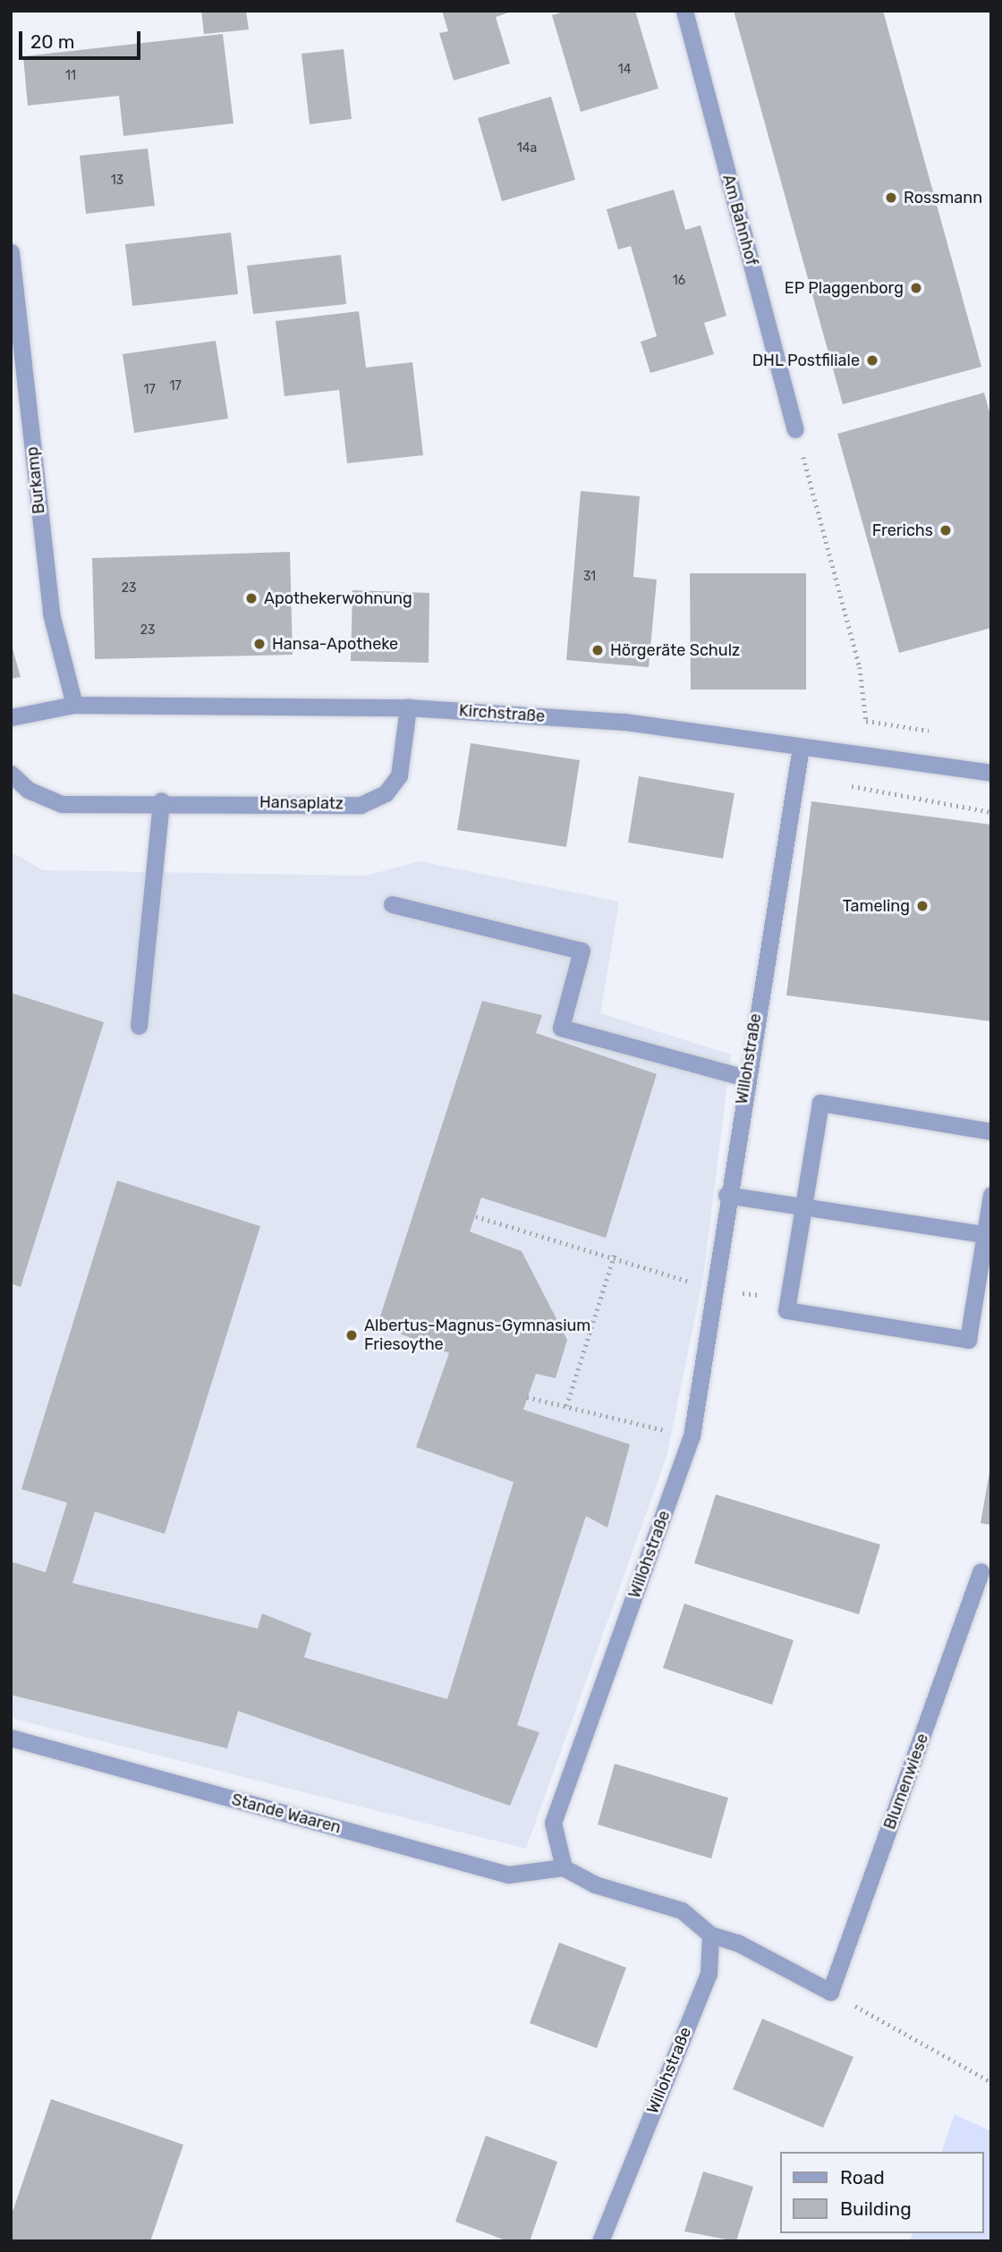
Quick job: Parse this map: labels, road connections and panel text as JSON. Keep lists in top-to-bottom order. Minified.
{"streets":{"street":["Am Bahnhof","Burkamp","Kirchstraße","Hansaplatz","Willohstraße","Blumenwiese","Stande Waaren"]},"crossings":[["Burkamp","Kirchstraße"],["Kirchstraße","Hansaplatz"],["Kirchstraße","Willohstraße"],["Willohstraße","Stande Waaren"]],"places":["Rossmann","EP Plaggenborg","DHL Postfiliale","Frerichs","Apothekerwohnung","Hansa-Apotheke","Hörgeräte Schulz","Tameling","Albertus-Magnus-Gymnasium Friesoythe"],"house_numbers":["14","11","14a","13","16","17","17","31","23","23"],"legend":["Road","Building"],"scale_bar":"20 m"}
